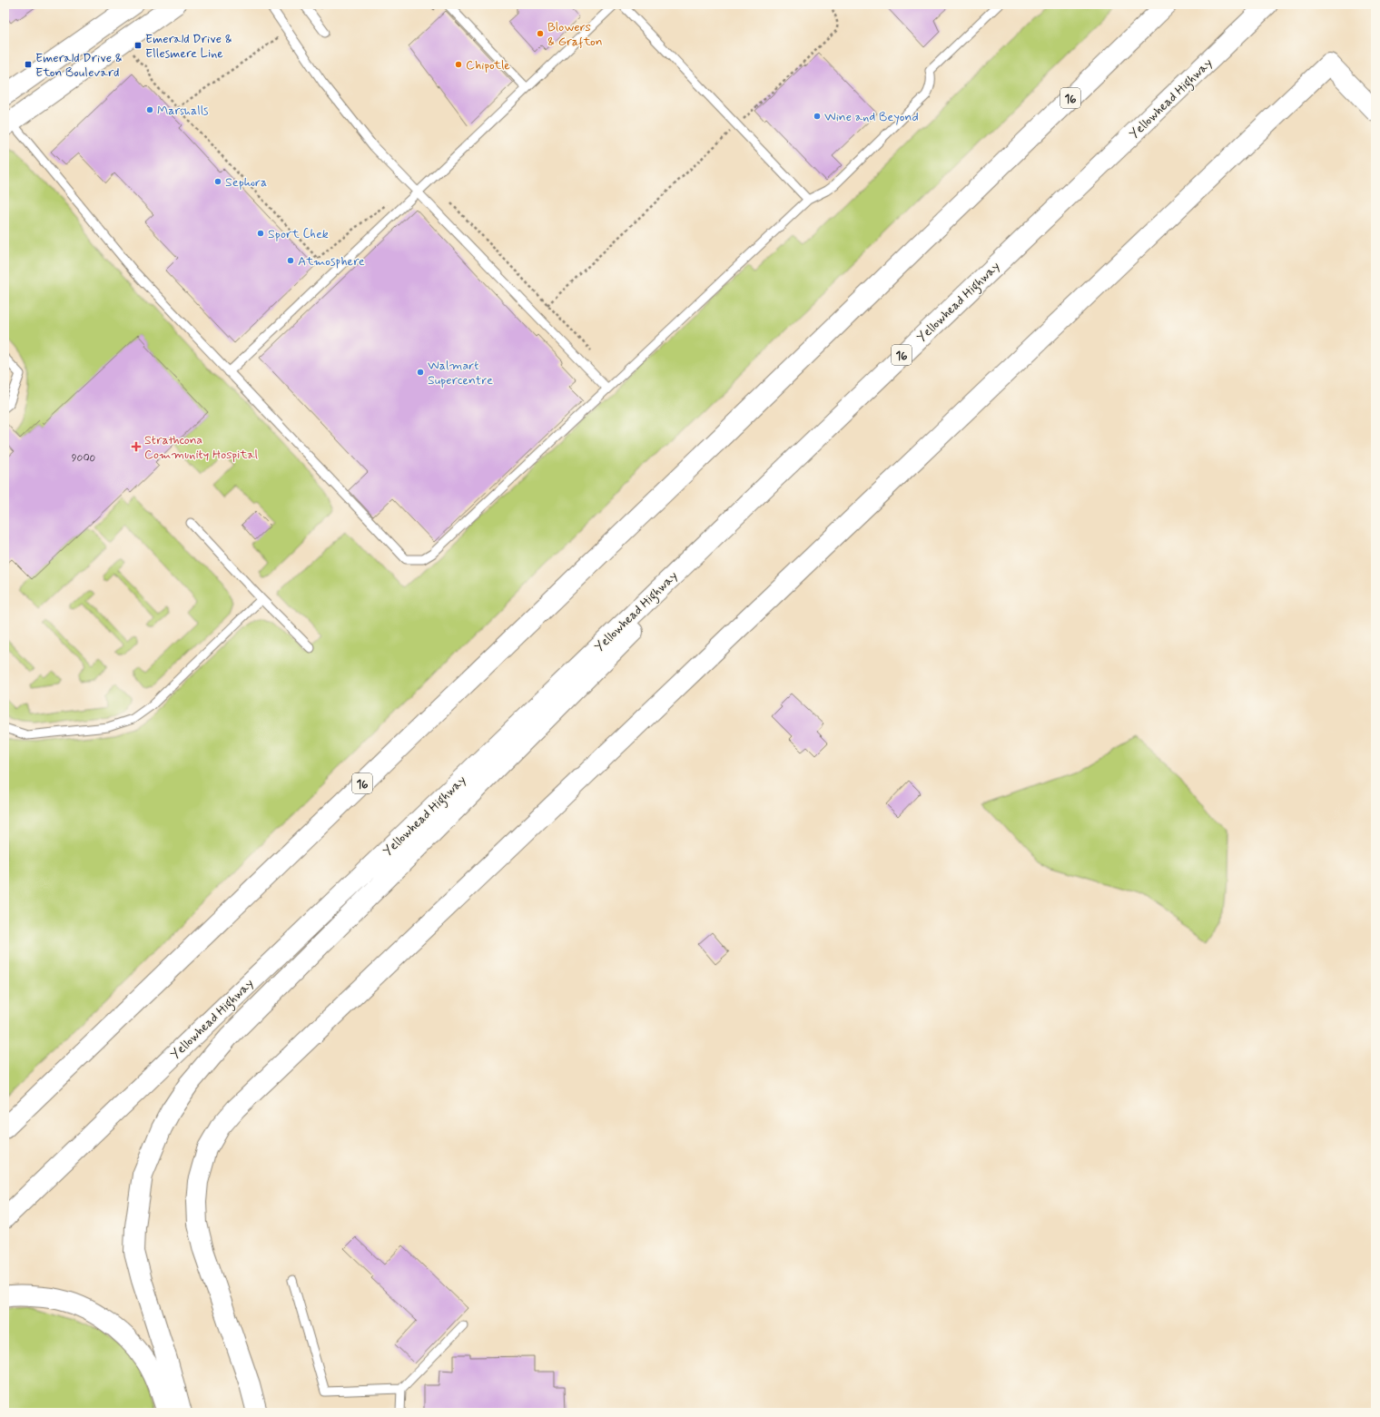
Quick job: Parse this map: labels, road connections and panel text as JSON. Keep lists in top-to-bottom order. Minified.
{"streets":{"main road":["16","Yellowhead Highway"]},"places":{"other":["Blowers & Grafton","Chipotle","Marshalls","Wine and Beyond","Sephora","Sport Chek","Atmosphere","Walmart Supercentre"],"transit":["Emerald Drive & Ellesmere Line","Emerald Drive & Eton Boulevard"],"health":["Strathcona Community Hospital"]},"house_numbers":["9000"]}
